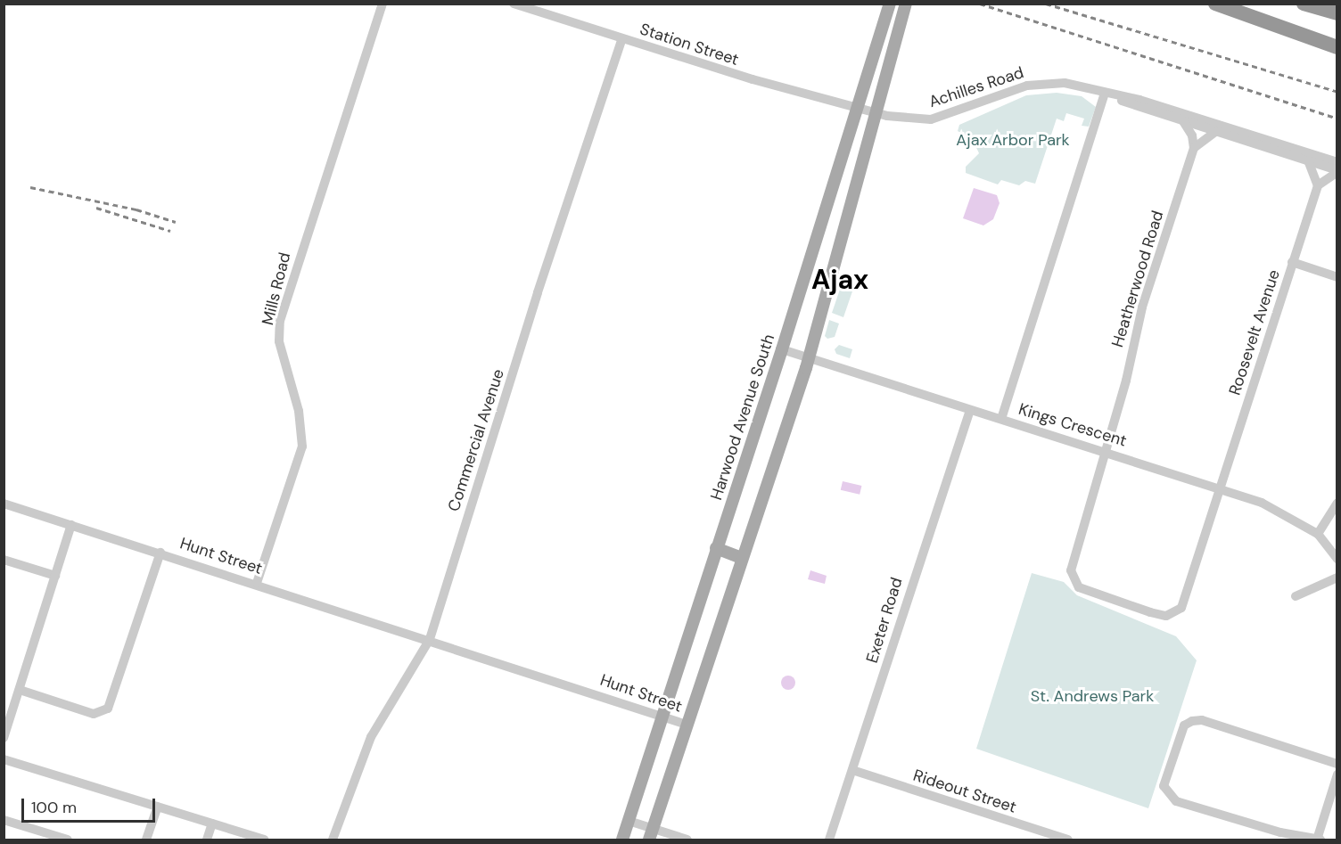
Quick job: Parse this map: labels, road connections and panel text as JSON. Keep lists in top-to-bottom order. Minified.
{"streets":{"main road":["Harwood Avenue South"],"street":["Station Street","Achilles Road","Heatherwood Road","Mills Road","Roosevelt Avenue","Kings Crescent","Commercial Avenue","Hunt Street","Exeter Road","Rideout Street"]},"crossings":[["Station Street","Achilles Road"],["Station Street","Harwood Avenue South"],["Station Street","Commercial Avenue"],["Achilles Road","Harwood Avenue South"],["Heatherwood Road","Roosevelt Avenue"],["Heatherwood Road","Kings Crescent"],["Mills Road","Hunt Street"],["Roosevelt Avenue","Kings Crescent"],["Harwood Avenue South","Kings Crescent"],["Harwood Avenue South","Hunt Street"],["Kings Crescent","Exeter Road"],["Commercial Avenue","Hunt Street"],["Exeter Road","Rideout Street"]],"districts":["Ajax"],"parks":["Ajax Arbor Park","St. Andrews Park"],"scale_bar":"100 m"}
